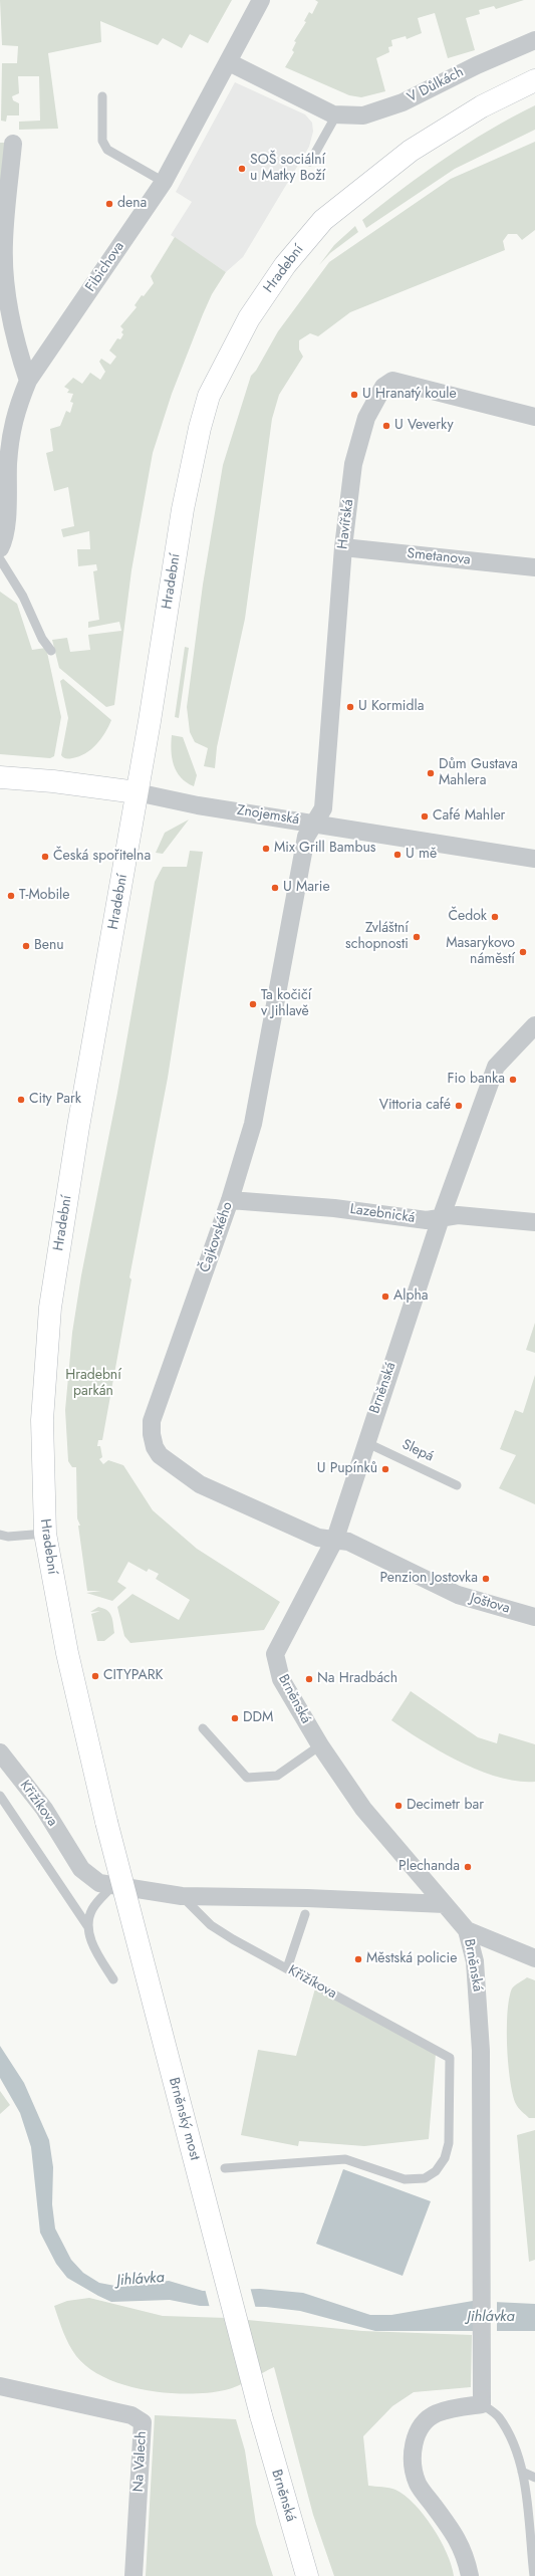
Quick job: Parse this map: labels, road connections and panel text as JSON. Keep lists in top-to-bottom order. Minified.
{"streets":{"main road":["Hradební","Znojemská","Brněnská","Brněnský most"],"street":["V Důlkách","Fibichova","Havířská","Smetanova","Lazebnická","Čajkovského","Joštova","Křižíkova","Na Valech"],"lane":["Slepá"]},"crossings":[["V Důlkách","Fibichova"],["Hradební","Znojemská"],["Hradební","Brněnský most"],["Havířská","Smetanova"],["Havířská","Znojemská"],["Havířská","Čajkovského"],["Znojemská","Čajkovského"],["Lazebnická","Čajkovského"],["Lazebnická","Brněnská"],["Čajkovského","Brněnská"],["Čajkovského","Joštova"],["Brněnská","Slepá"],["Brněnská","Joštova"],["Brněnská","Křižíkova"],["Brněnská","Brněnský most"]],"water":["Jihlávka"],"parks":["Hradební parkán"],"places":["SOŠ sociální u Matky Boží","dena","U Hranatý koule","U Veverky","U Kormidla","Dům Gustava Mahlera","Café Mahler","Mix Grill Bambus","U mě","Česká spořitelna","U Marie","T-Mobile","Čedok","Zvláštní schopnosti","Benu","Masarykovo náměstí","Ta kočičí v Jihlavě","Fio banka","City Park","Vittoria café","Alpha","U Pupínků","Penzion Jostovka","CITYPARK","Na Hradbách","DDM","Decimetr bar","Plechanda","Městská policie"]}
